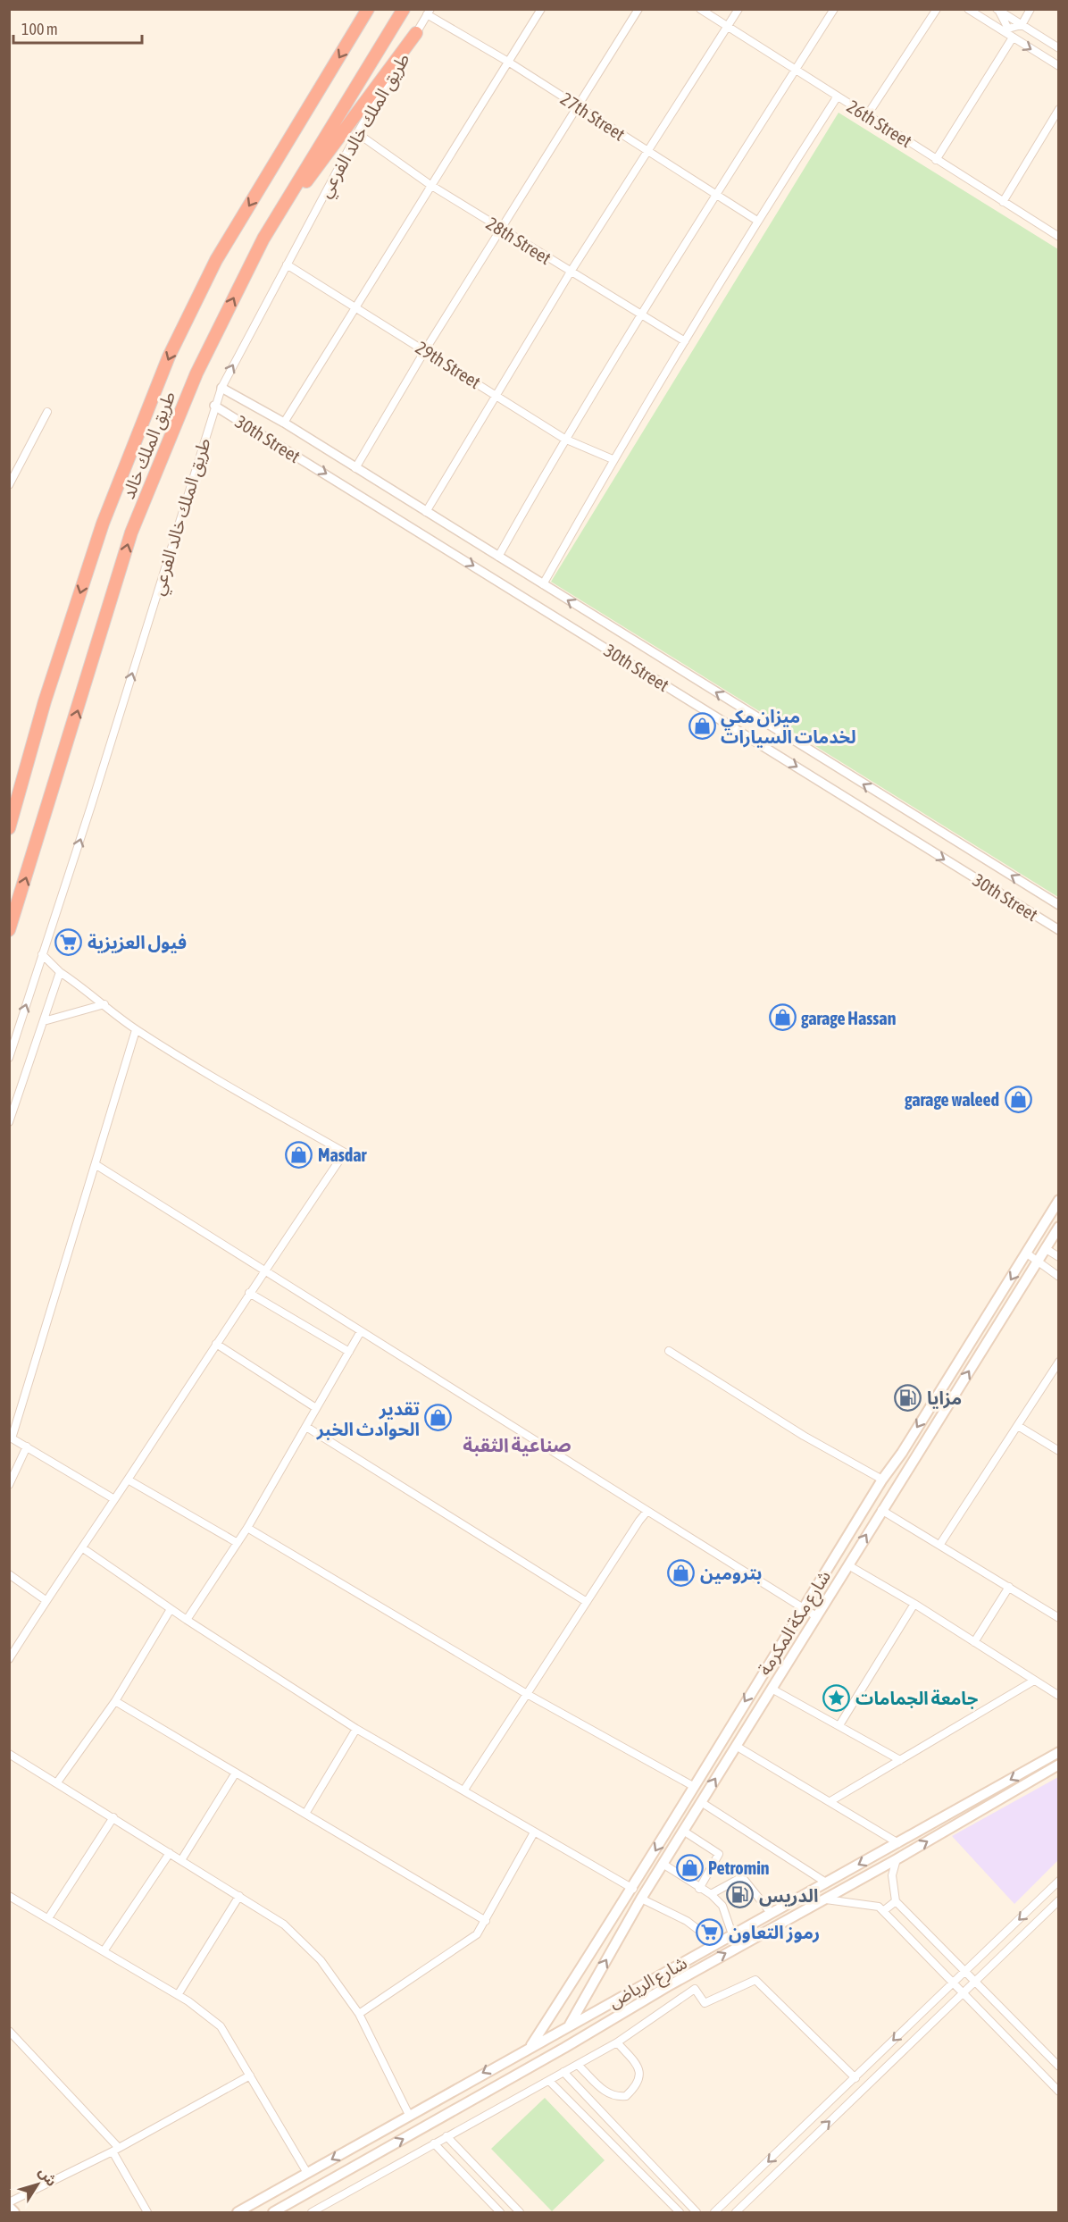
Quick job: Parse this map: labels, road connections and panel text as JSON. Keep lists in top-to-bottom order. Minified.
{"streets":{"highway":["طريق الملك خالد"],"main road":["شارع مكة المكرمة","شارع الرياض"],"street":["27th Street","26th Street","طريق الملك خالد الفرعي","28th Street","29th Street","30th Street"]},"crossings":[["27th Street","طريق الملك خالد الفرعي"],["طريق الملك خالد الفرعي","28th Street"],["طريق الملك خالد الفرعي","29th Street"],["طريق الملك خالد الفرعي","30th Street"],["شارع مكة المكرمة","شارع الرياض"]],"one_way":["طريق الملك خالد الفرعي"],"districts":["صناعية الثقبة"],"places":{"shop":["ميزان مكي لخدمات السيارات","garage Hassan","garage waleed","Masdar","تقدير الحوادث الخبر","بترومين","Petromin"],"supermarket":["فيول العزيزية","رموز التعاون"],"fuel station":["مزايا","الدريس"],"place":["جامعة الجمامات"]},"scale_bar":"100 m","north":"top right"}
